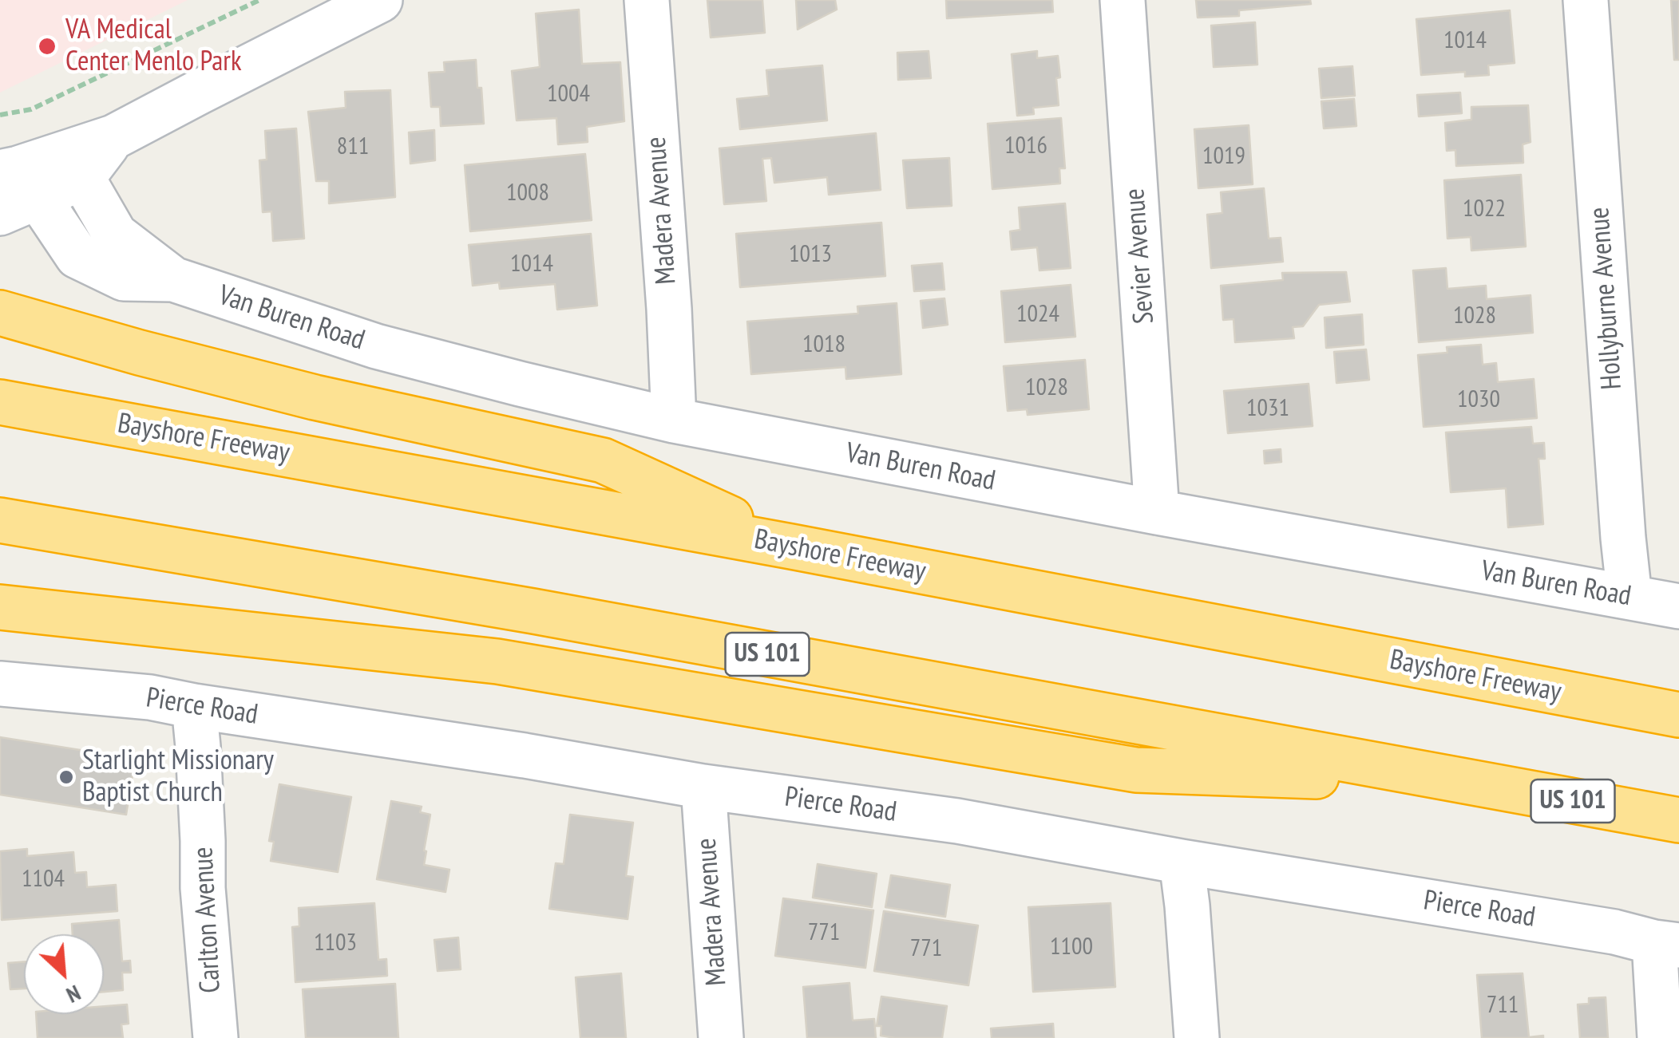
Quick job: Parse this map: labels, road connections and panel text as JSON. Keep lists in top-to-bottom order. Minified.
{"streets":{"highway":["Bayshore Freeway","US 101"],"street":["Madera Avenue","Sevier Avenue","Hollyburne Avenue","Van Buren Road","Pierce Road","Carlton Avenue"]},"crossings":[["Madera Avenue","Van Buren Road"],["Madera Avenue","Pierce Road"],["Sevier Avenue","Van Buren Road"],["Hollyburne Avenue","Van Buren Road"],["Pierce Road","Carlton Avenue"]],"places":["VA Medical Center Menlo Park","Starlight Missionary Baptist Church"],"house_numbers":["1014","1004","1016","811","1019","1008","1022","1013","1014","1024","1028","1018","1028","1030","1031","1104","771","1103","1100","771","711"],"north":"bottom right"}
